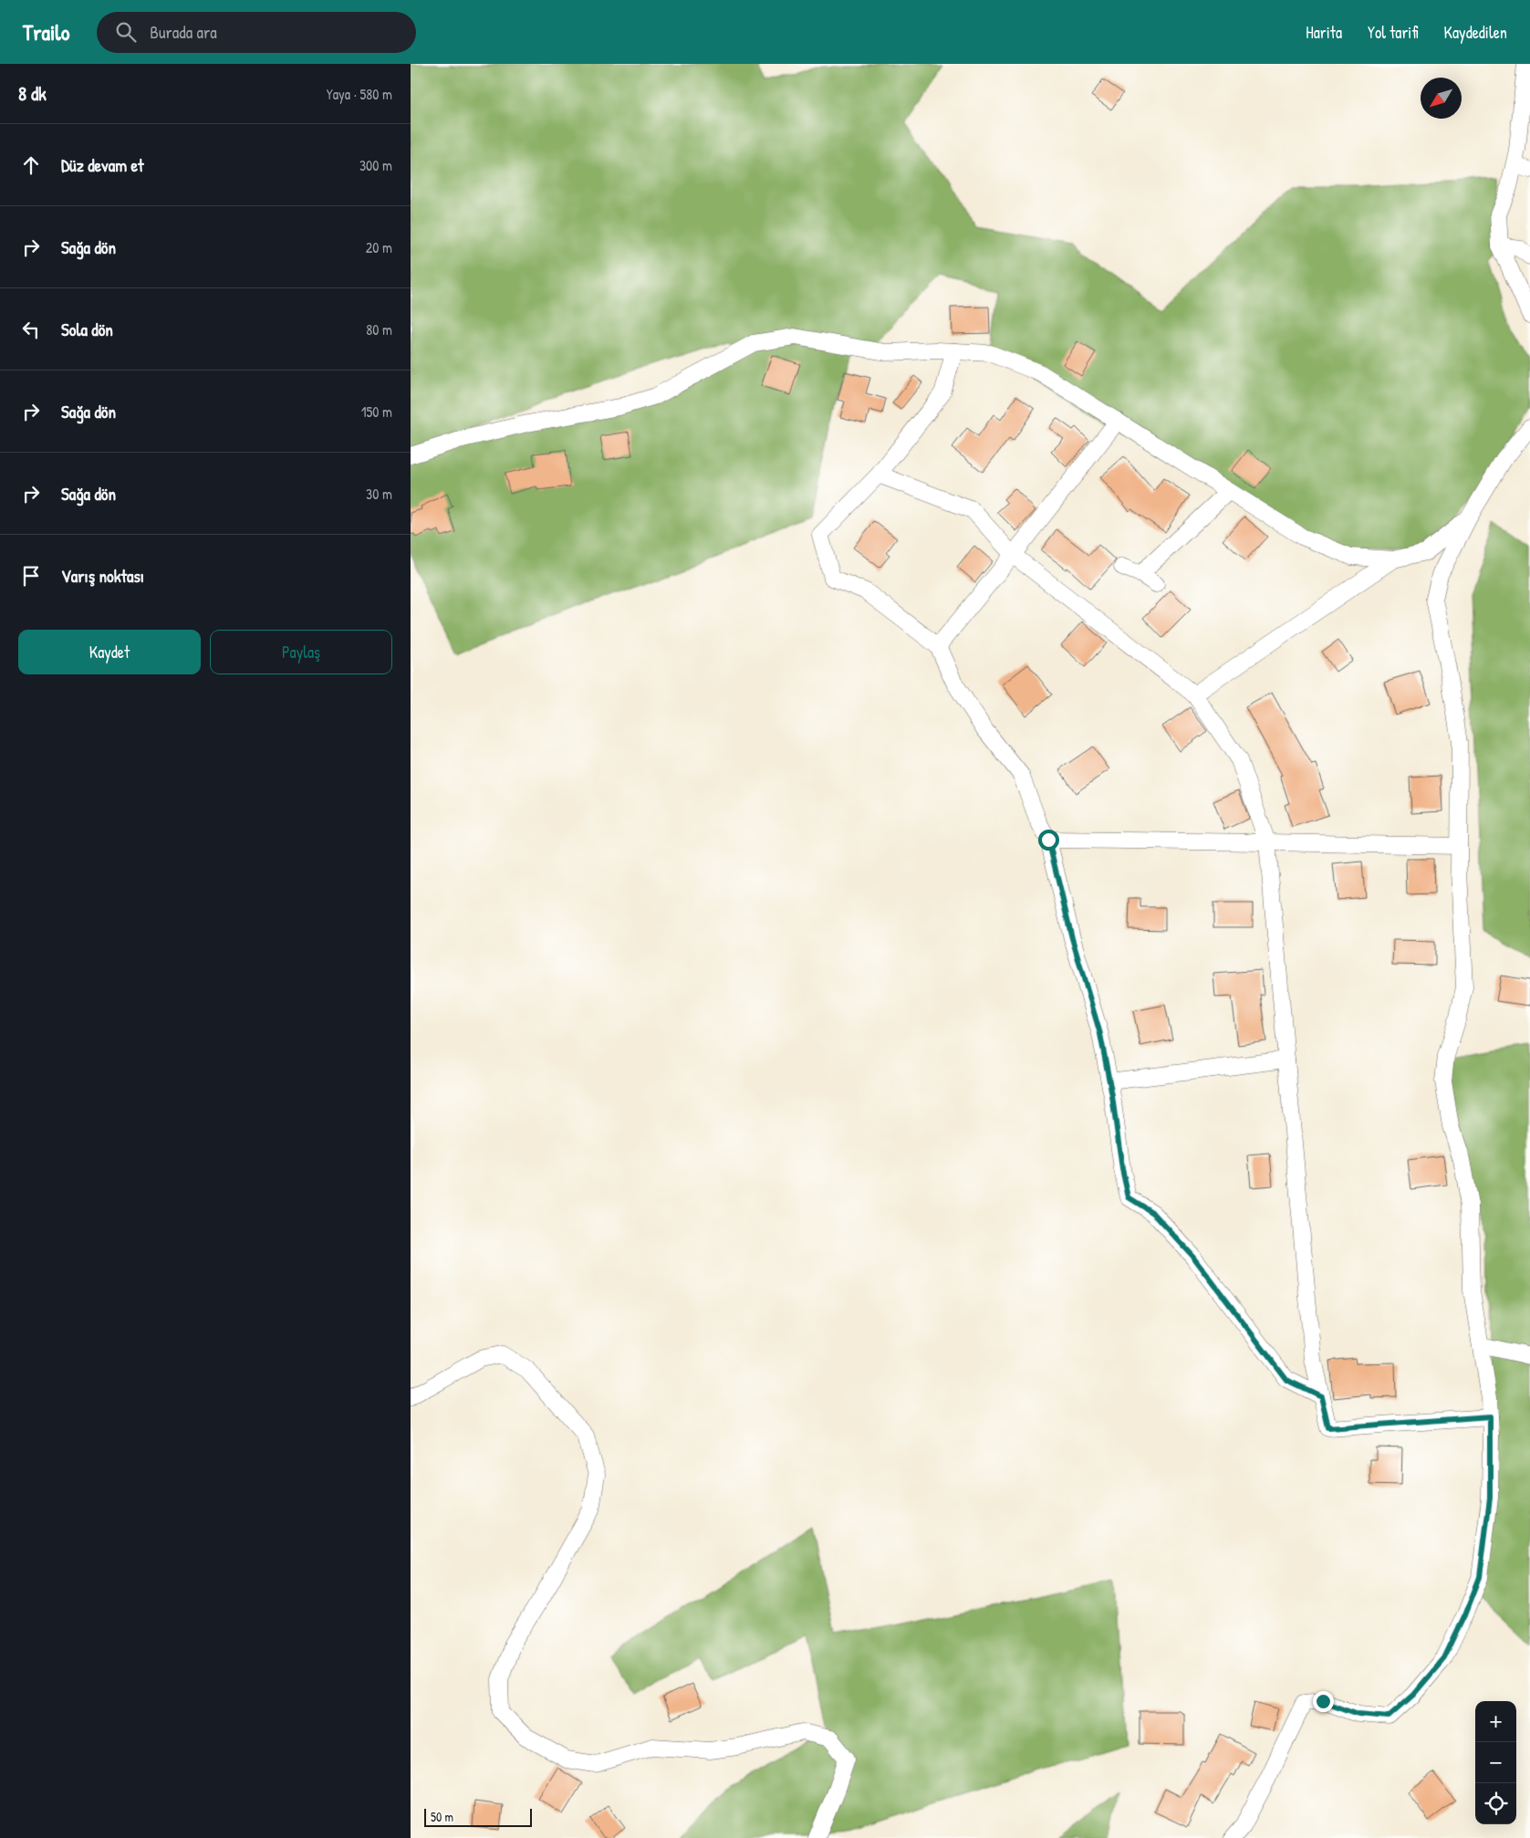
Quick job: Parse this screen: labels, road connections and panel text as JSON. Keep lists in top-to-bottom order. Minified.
{"scale_bar":"50 m","north":"bottom left","page":{"header":"Trailo","search":"Burada ara","nav":["Harita","Yol tarifi","Kaydedilen"],"heading":["8 dk","Yaya · 580 m"],"list":[["Düz devam et","300 m"],["Sağa dön","20 m"],["Sola dön","80 m"],["Sağa dön","150 m"],["Sağa dön","30 m"],"Varış noktası"],"buttons":["Kaydet","Paylaş"],"map_buttons":["+","−"],"scale":"50 m"}}
